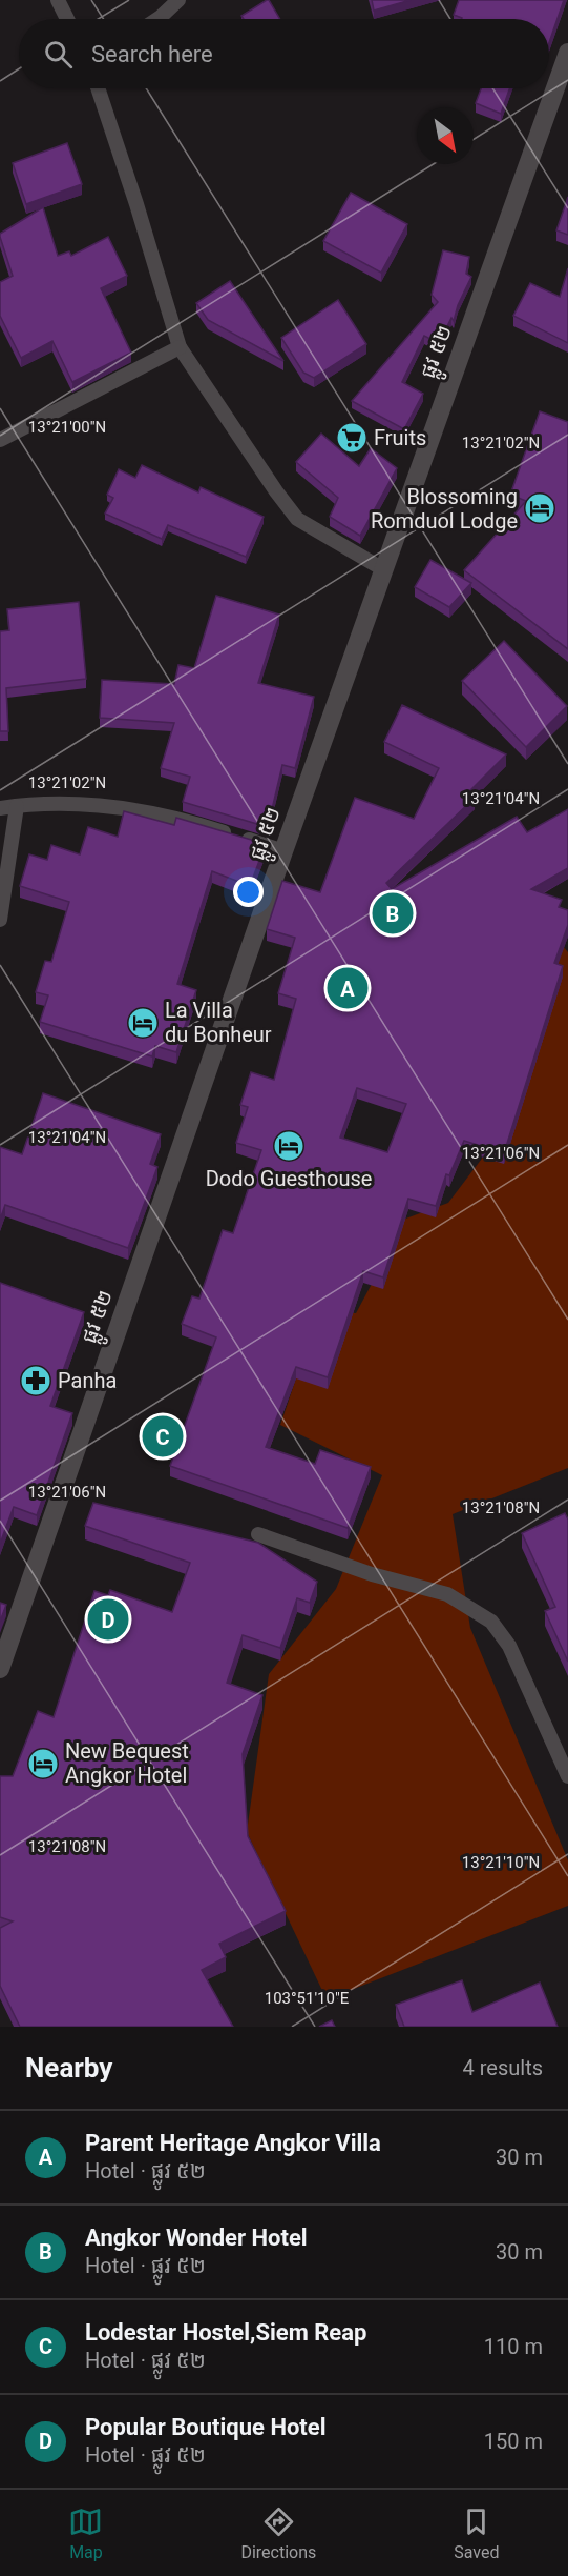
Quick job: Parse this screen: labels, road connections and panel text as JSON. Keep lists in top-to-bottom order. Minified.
{"streets":{"main road":["ផ្លូវ ៥២"]},"places":{"supermarket":["Fruits"],"hotel":["Blossoming Romduol Lodge","La Villa du Bonheur","Dodo Guesthouse","New Bequest Angkor Hotel"],"pharmacy":["Panha"]},"north":"bottom right","page":{"search":"Search here","pins":["B","A","C","D"],"heading":["Nearby","4 results"],"list":[{"mark":"A","name":"Parent Heritage Angkor Villa","note":"Hotel · ផ្លូវ ៥២","value":"30 m"},{"mark":"B","name":"Angkor Wonder Hotel","note":"Hotel · ផ្លូវ ៥២","value":"30 m"},{"mark":"C","name":"Lodestar Hostel,Siem Reap","note":"Hotel · ផ្លូវ ៥២","value":"110 m"},{"mark":"D","name":"Popular Boutique Hotel","note":"Hotel · ផ្លូវ ៥២","value":"150 m"}],"nav":["Map","Directions","Saved"]},"coordinates":["13°21'00\"N","13°21'02\"N","13°21'04\"N","13°21'06\"N","13°21'08\"N","13°21'10\"N","103°51'10\"E"]}
